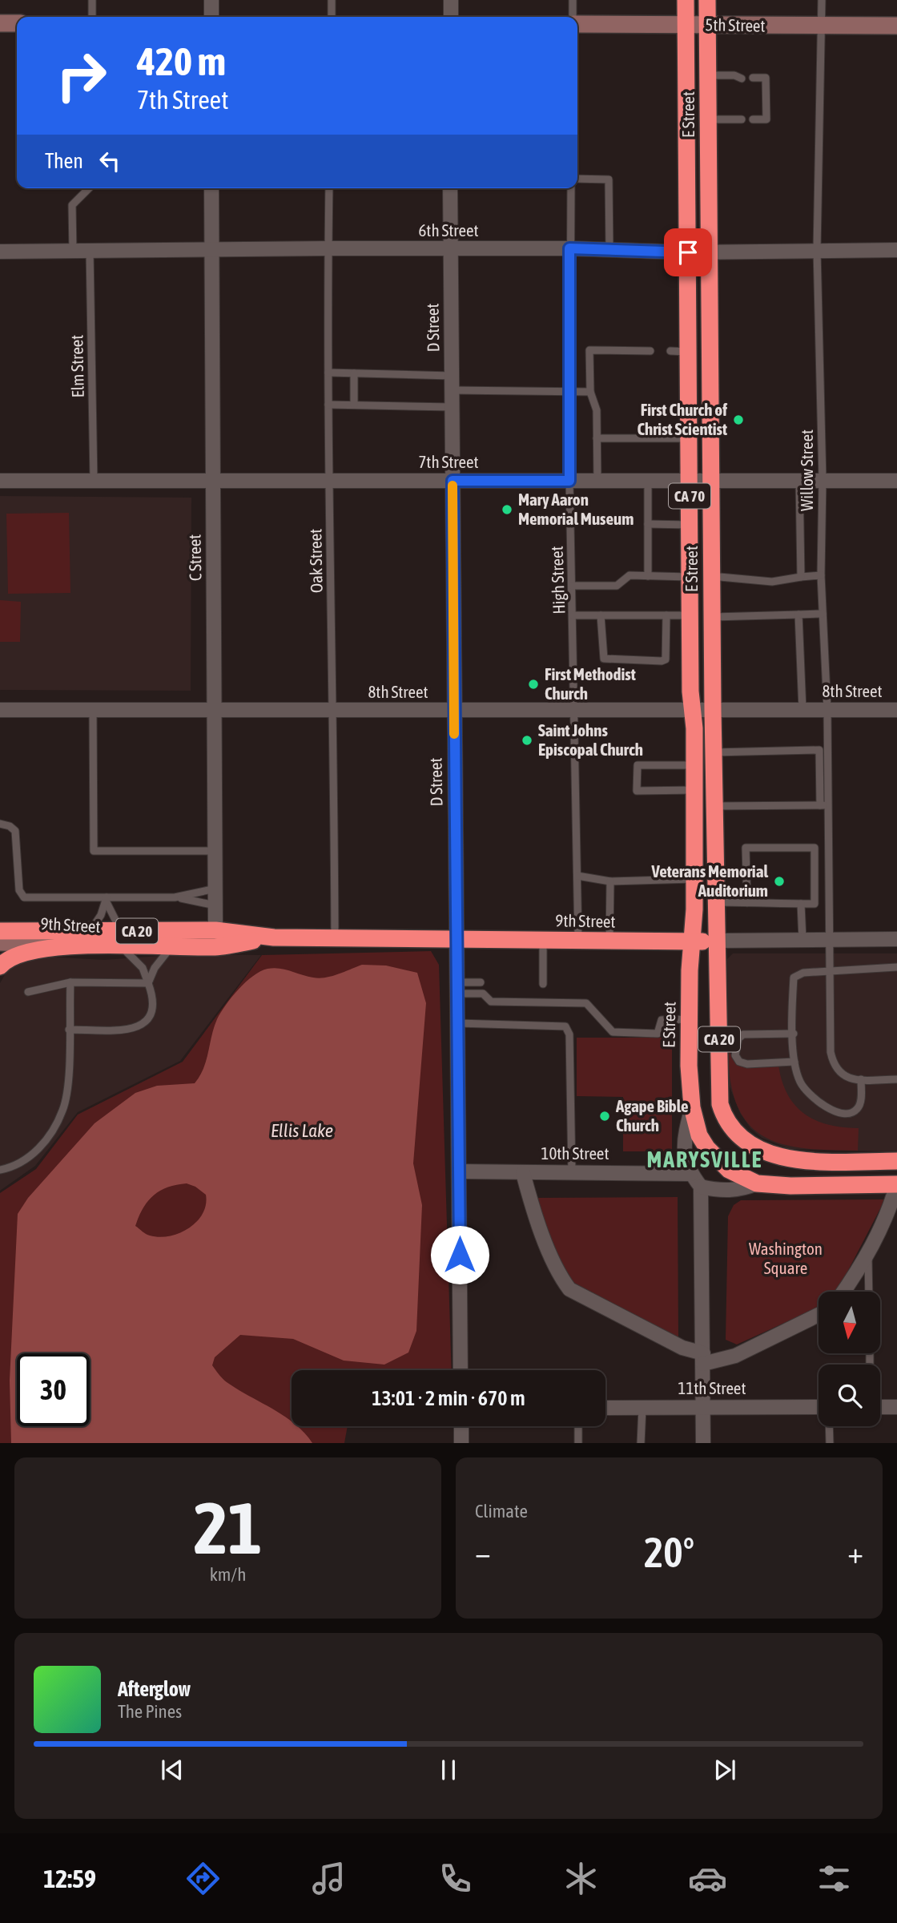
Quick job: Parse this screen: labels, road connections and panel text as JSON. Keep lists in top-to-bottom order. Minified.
{"streets":{"highway":["E Street","CA 70","9th Street","CA 20"],"main road":["5th Street"],"street":["6th Street","D Street","7th Street","C Street","8th Street","10th Street","11th Street"],"lane":["Elm Street","Willow Street","Oak Street","High Street"]},"crossings":[["5th Street","E Street"],["5th Street","Willow Street"],["E Street","6th Street"],["E Street","7th Street"],["E Street","8th Street"],["E Street","9th Street"],["E Street","CA 20"],["E Street","10th Street"],["6th Street","D Street"],["6th Street","Elm Street"],["6th Street","Willow Street"],["6th Street","C Street"],["6th Street","Oak Street"],["6th Street","High Street"],["D Street","7th Street"],["D Street","8th Street"],["D Street","9th Street"],["D Street","10th Street"],["Elm Street","7th Street"],["7th Street","Willow Street"],["7th Street","C Street"],["7th Street","Oak Street"],["7th Street","High Street"],["Willow Street","8th Street"],["Willow Street","9th Street"],["C Street","8th Street"],["C Street","9th Street"],["Oak Street","8th Street"],["Oak Street","9th Street"],["High Street","8th Street"],["High Street","9th Street"],["9th Street","CA 20"]],"districts":["MARYSVILLE"],"water":["Ellis Lake"],"parks":["Washington Square"],"places":["First Church of Christ Scientist","Mary Aaron Memorial Museum","First Methodist Church","Saint Johns Episcopal Church","Veterans Memorial Auditorium","Agape Bible Church"],"north":"bottom","page":{"turn":["420 m","7th Street"],"then":"Then","limit":"30","trip":"13:01 · 2 min · 670 m","tile":[["21","km/h"],"Climate"],"heat":["−","20°","+"],"song":["Afterglow","The Pines"],"tabs":"12:59"}}
